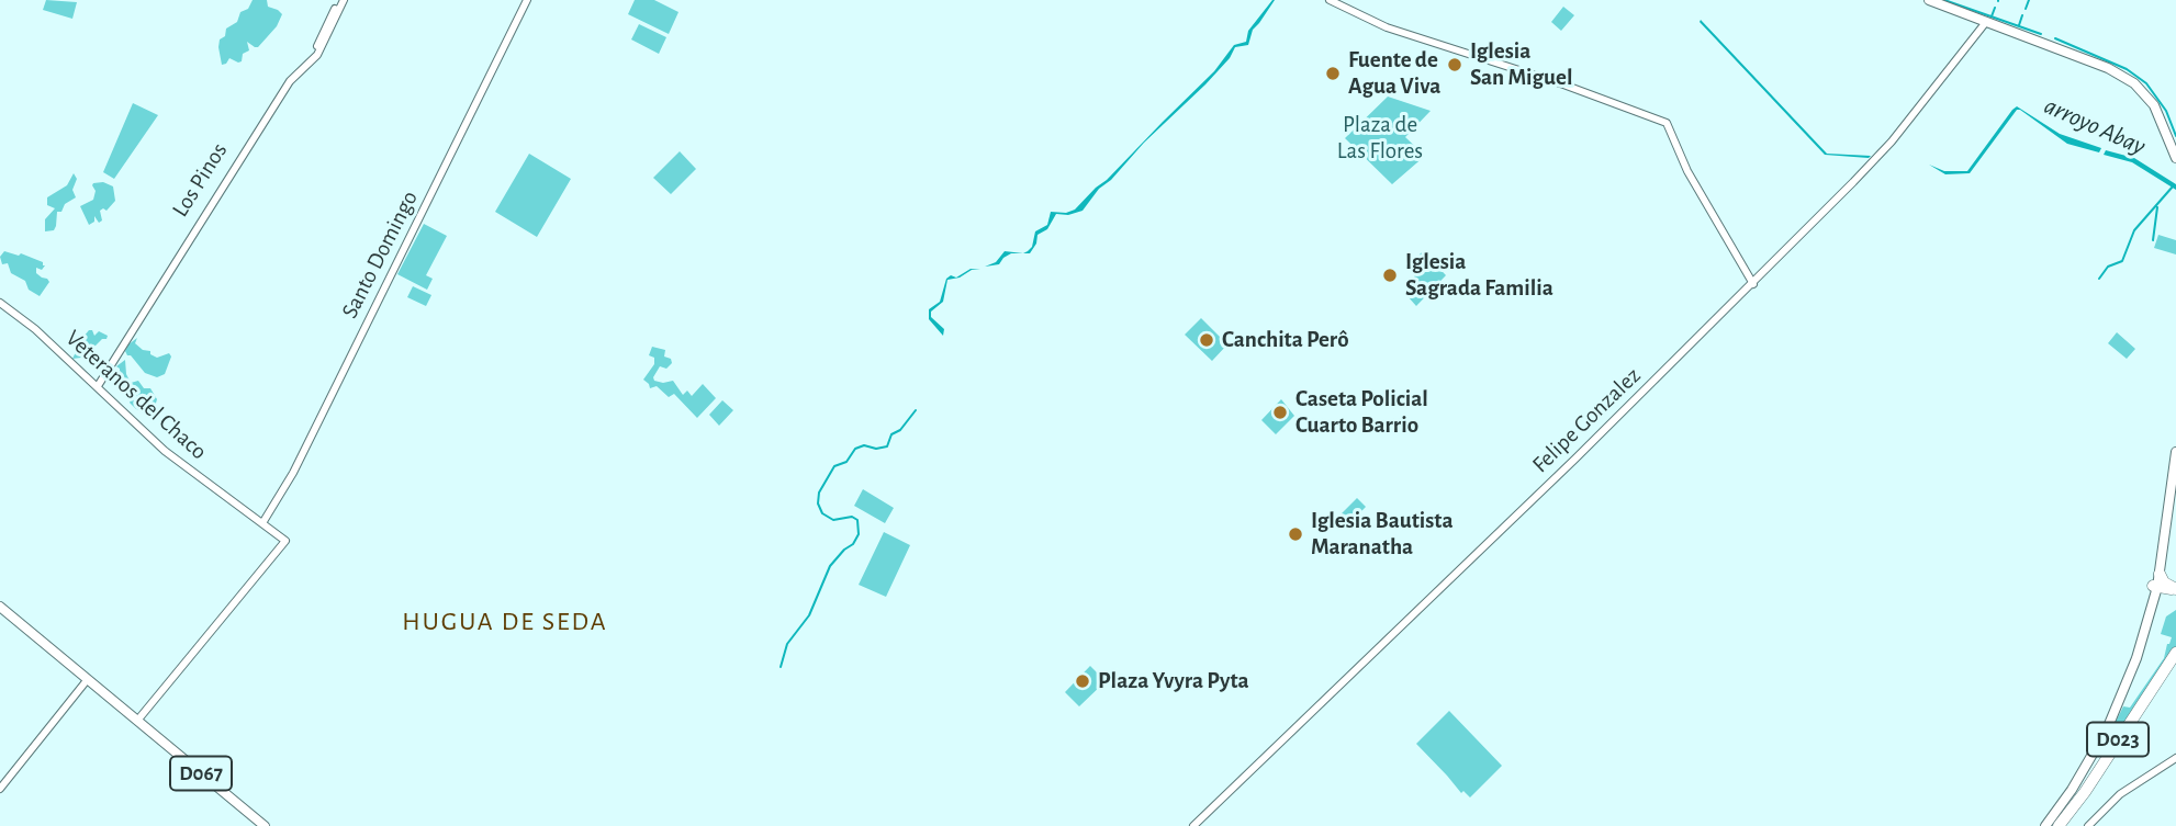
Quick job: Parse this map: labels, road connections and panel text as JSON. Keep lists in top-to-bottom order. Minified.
{"streets":{"highway":["D023"],"main road":["D067"],"street":["Los Pinos","Santo Domingo","Veteranos del Chaco","Felipe Gonzalez"]},"crossings":[["Los Pinos","Veteranos del Chaco"],["Santo Domingo","Veteranos del Chaco"],["Veteranos del Chaco","D067"]],"districts":["HUGUA DE SEDA"],"water":["arroyo Abay"],"parks":["Plaza de Las Flores"],"places":["Iglesia San Miguel","Fuente de Agua Viva","Iglesia Sagrada Familia","Canchita Perô","Caseta Policial Cuarto Barrio","Iglesia Bautista Maranatha","Plaza Yvyra Pyta"]}
